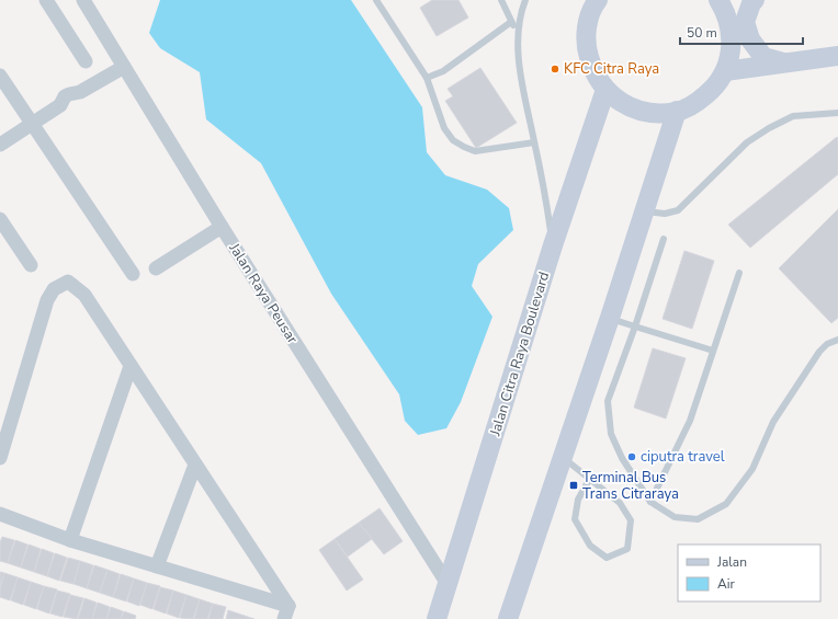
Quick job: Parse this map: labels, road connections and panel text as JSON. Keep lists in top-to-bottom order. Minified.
{"streets":{"main road":["Jalan Citra Raya Boulevard"],"street":["Jalan Raya Peusar"]},"crossings":[["Jalan Raya Peusar","Jalan Citra Raya Boulevard"]],"places":{"other":["KFC Citra Raya","ciputra travel"],"transit":["Terminal Bus Trans Citraraya"]},"legend":["Jalan","Air"],"scale_bar":"50 m"}
